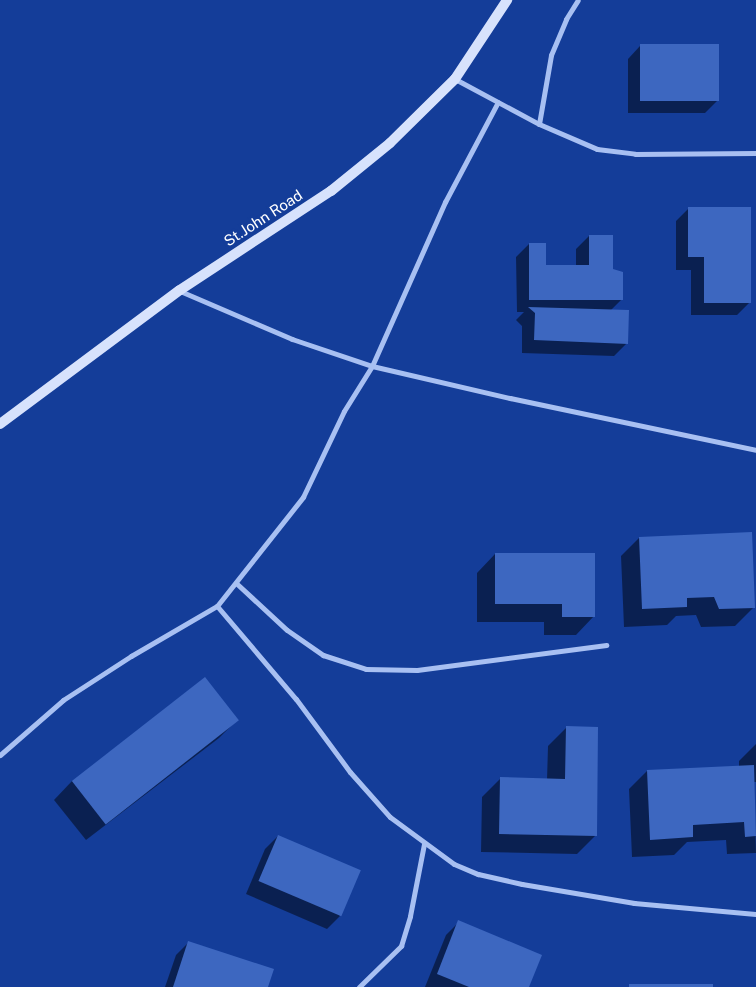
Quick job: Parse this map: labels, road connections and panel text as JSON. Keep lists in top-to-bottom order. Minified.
{"streets":{"street":["St.John Road"]}}
